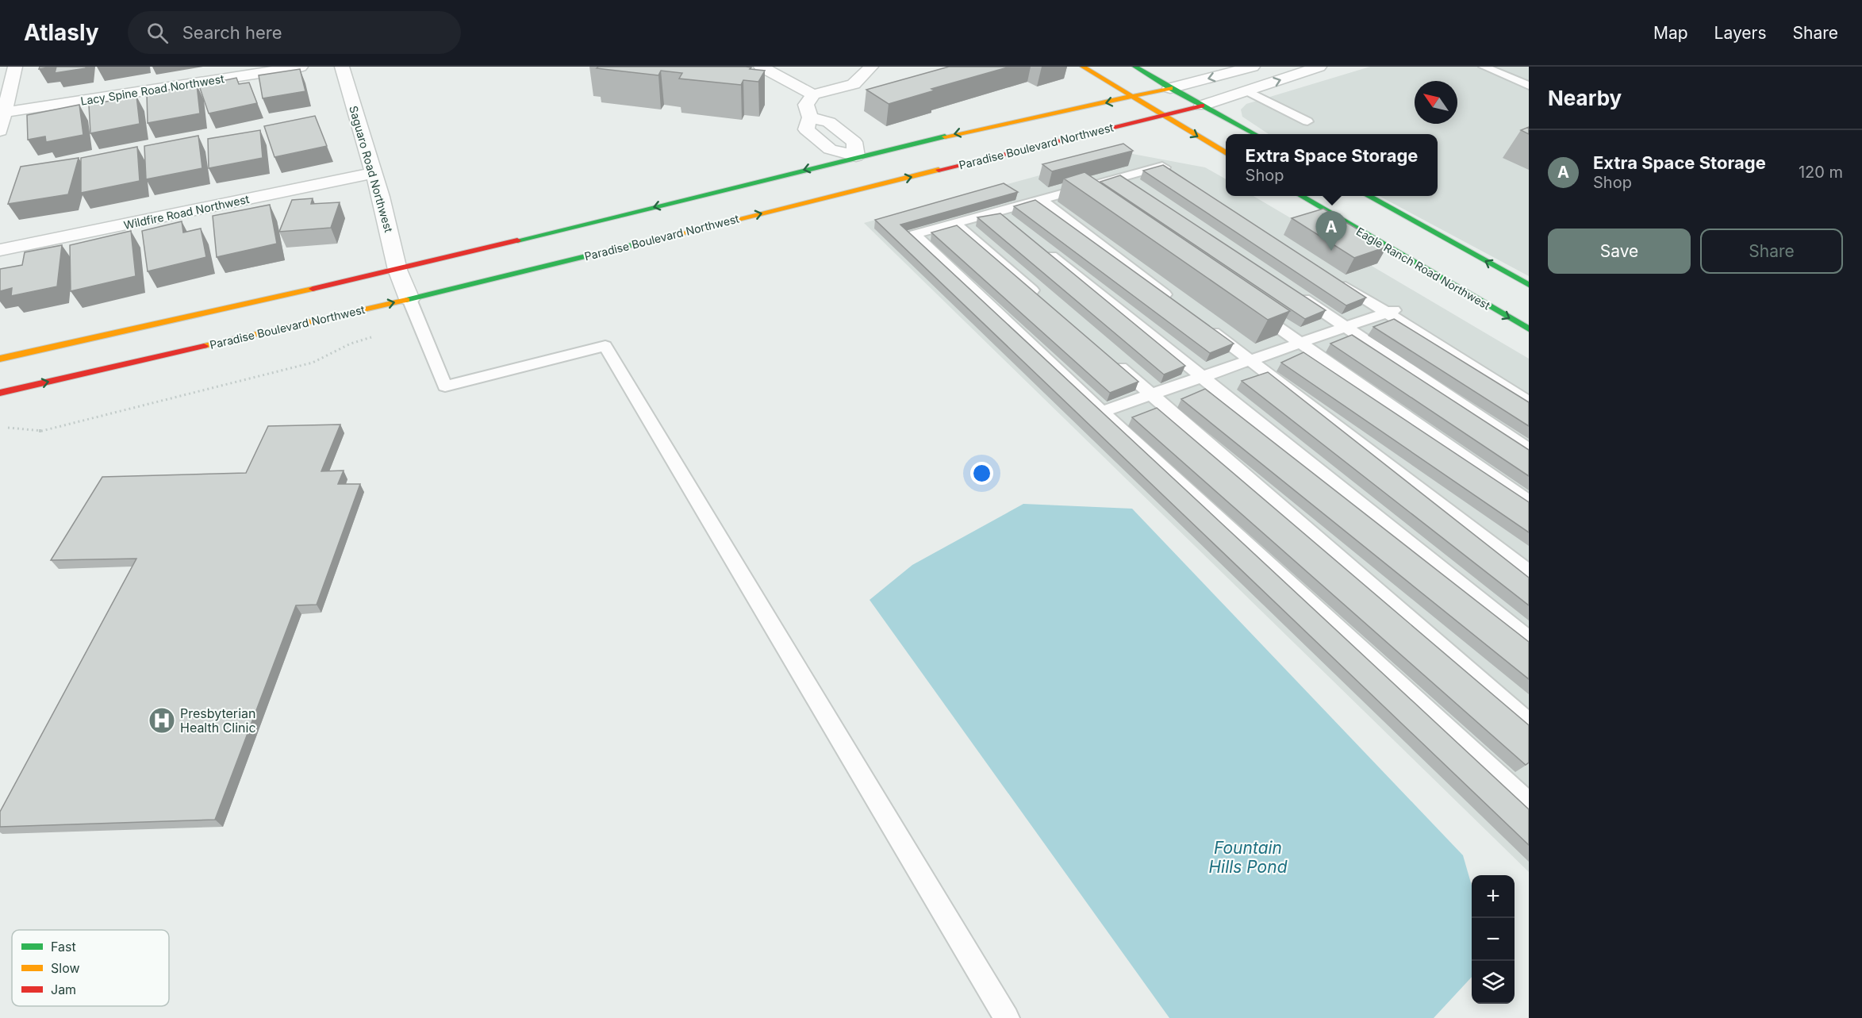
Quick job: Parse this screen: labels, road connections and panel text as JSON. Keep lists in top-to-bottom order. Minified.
{"streets":{"street":["Lacy Spine Road Northwest","Paradise Boulevard Northwest","Saguaro Road Northwest","Wildfire Road Northwest","Eagle Ranch Road Northwest"]},"crossings":[["Paradise Boulevard Northwest","Saguaro Road Northwest"],["Saguaro Road Northwest","Wildfire Road Northwest"]],"water":["Fountain Hills Pond"],"places":{"hospital":["Presbyterian Health Clinic"]},"legend":["Fast","Slow","Jam"],"north":"top left","page":{"header":"Atlasly","search":"Search here","nav":["Map","Layers","Share"],"heading":"Nearby","list":[{"mark":"A","name":"Extra Space Storage","note":"Shop","value":"120 m"}],"popup":["Extra Space Storage","Shop"],"pins":"A","buttons":["Save","Share"],"map_buttons":["+","−"]}}
